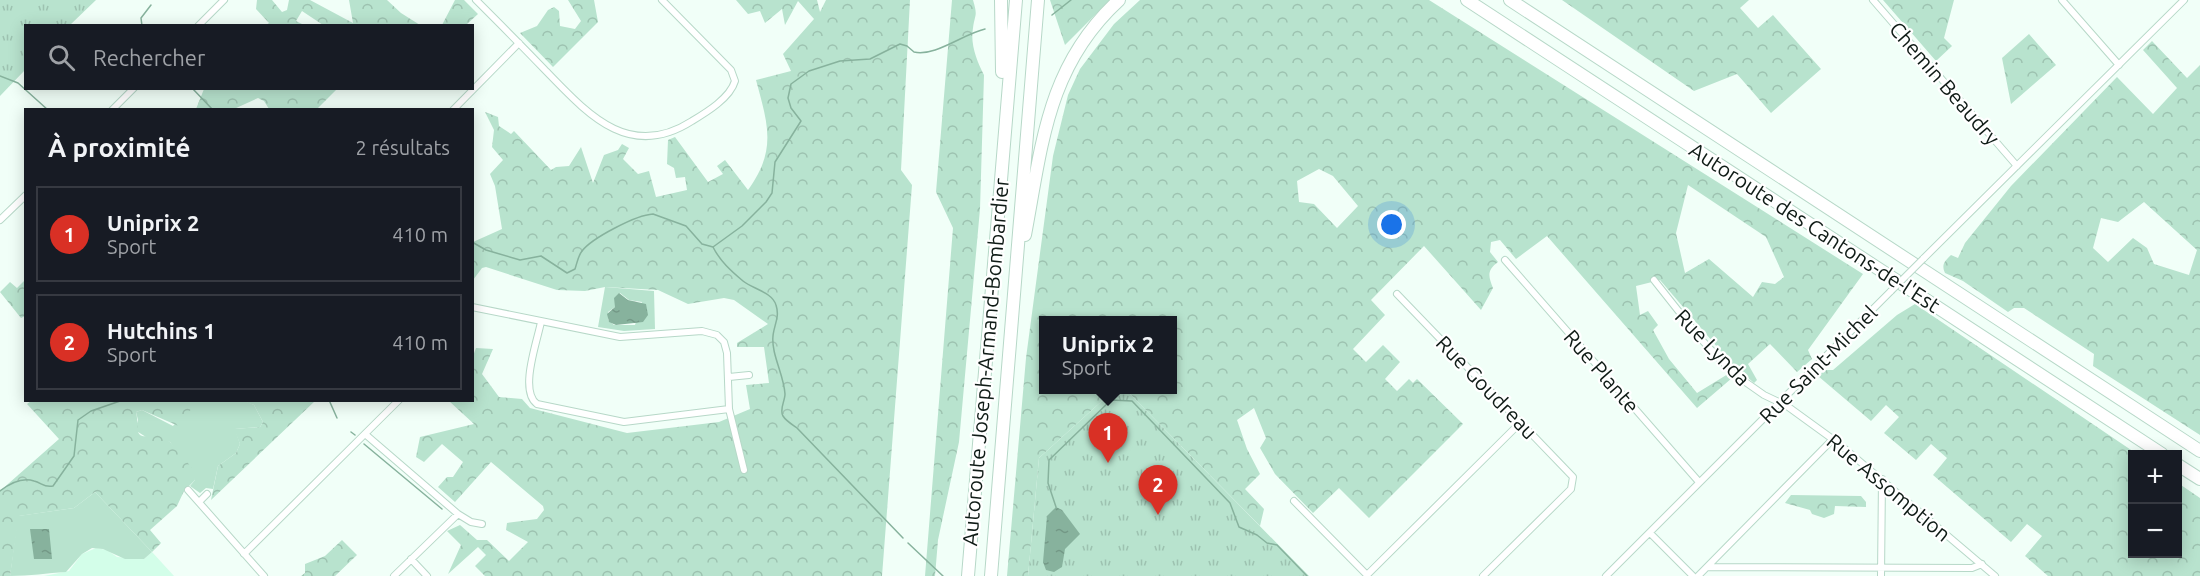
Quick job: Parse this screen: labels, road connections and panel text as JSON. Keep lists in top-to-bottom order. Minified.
{"streets":{"highway":["Autoroute des Cantons-de-l'Est","Autoroute Joseph-Armand-Bombardier"],"street":["Chemin Beaudry","Rue Lynda","Rue Saint-Michel","Rue Plante","Rue Goudreau","Rue Assomption"]},"crossings":[["Chemin Beaudry","Rue Saint-Michel"],["Rue Lynda","Rue Saint-Michel"],["Rue Lynda","Rue Assomption"],["Rue Saint-Michel","Rue Plante"],["Rue Saint-Michel","Rue Assomption"]],"page":{"search":"Rechercher","heading":["À proximité","2 résultats"],"list":[{"mark":"1","name":"Uniprix 2","note":"Sport","value":"410 m"},{"mark":"2","name":"Hutchins 1","note":"Sport","value":"410 m"}],"popup":["Uniprix 2","Sport"],"pins":["1","2"],"map_buttons":["+","−"]}}
